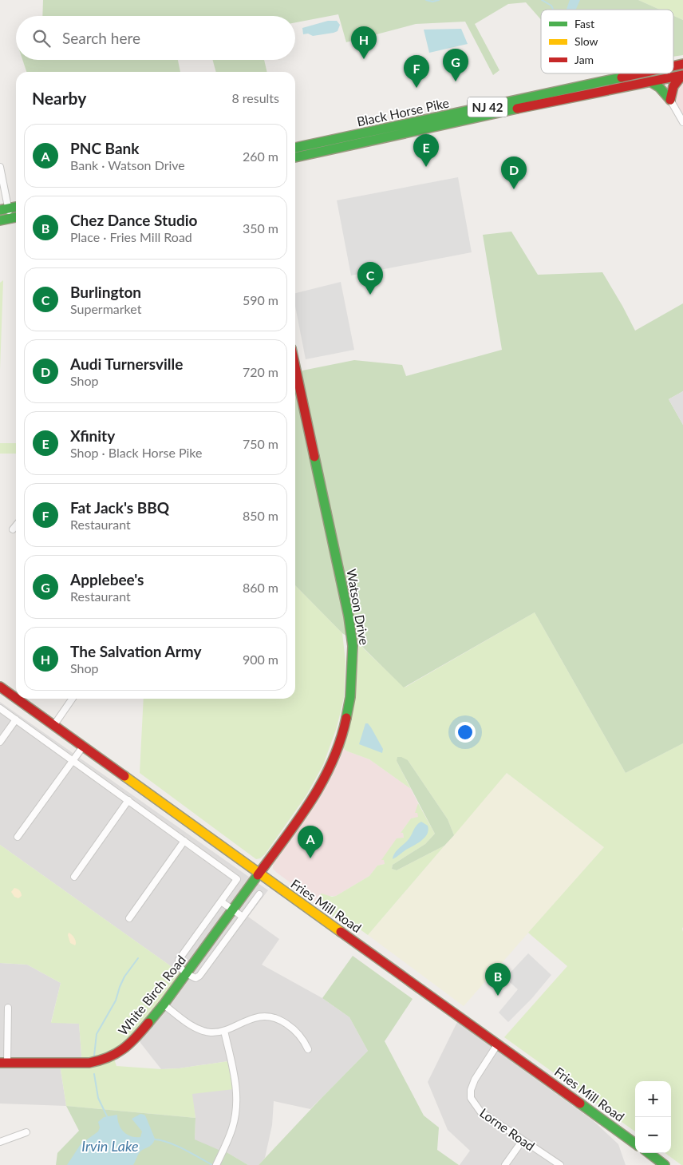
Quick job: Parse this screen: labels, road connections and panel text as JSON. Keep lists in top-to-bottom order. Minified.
{"streets":{"main road":["NJ 42","Black Horse Pike","Watson Drive","Fries Mill Road","White Birch Road"],"street":["Lorne Road"]},"crossings":[["Watson Drive","Fries Mill Road"],["Watson Drive","White Birch Road"],["Fries Mill Road","White Birch Road"],["Fries Mill Road","Lorne Road"]],"water":["Irvin Lake"],"legend":["Fast","Slow","Jam"],"page":{"search":"Search here","pins":["H","G","F","E","D","C","A","B"],"heading":["Nearby","8 results"],"list":[{"mark":"A","name":"PNC Bank","note":"Bank · Watson Drive","value":"260 m"},{"mark":"B","name":"Chez Dance Studio","note":"Place · Fries Mill Road","value":"350 m"},{"mark":"C","name":"Burlington","note":"Supermarket","value":"590 m"},{"mark":"D","name":"Audi Turnersville","note":"Shop","value":"720 m"},{"mark":"E","name":"Xfinity","note":"Shop · Black Horse Pike","value":"750 m"},{"mark":"F","name":"Fat Jack's BBQ","note":"Restaurant","value":"850 m"},{"mark":"G","name":"Applebee's","note":"Restaurant","value":"860 m"},{"mark":"H","name":"The Salvation Army","note":"Shop","value":"900 m"}],"map_buttons":["+","−"]}}
